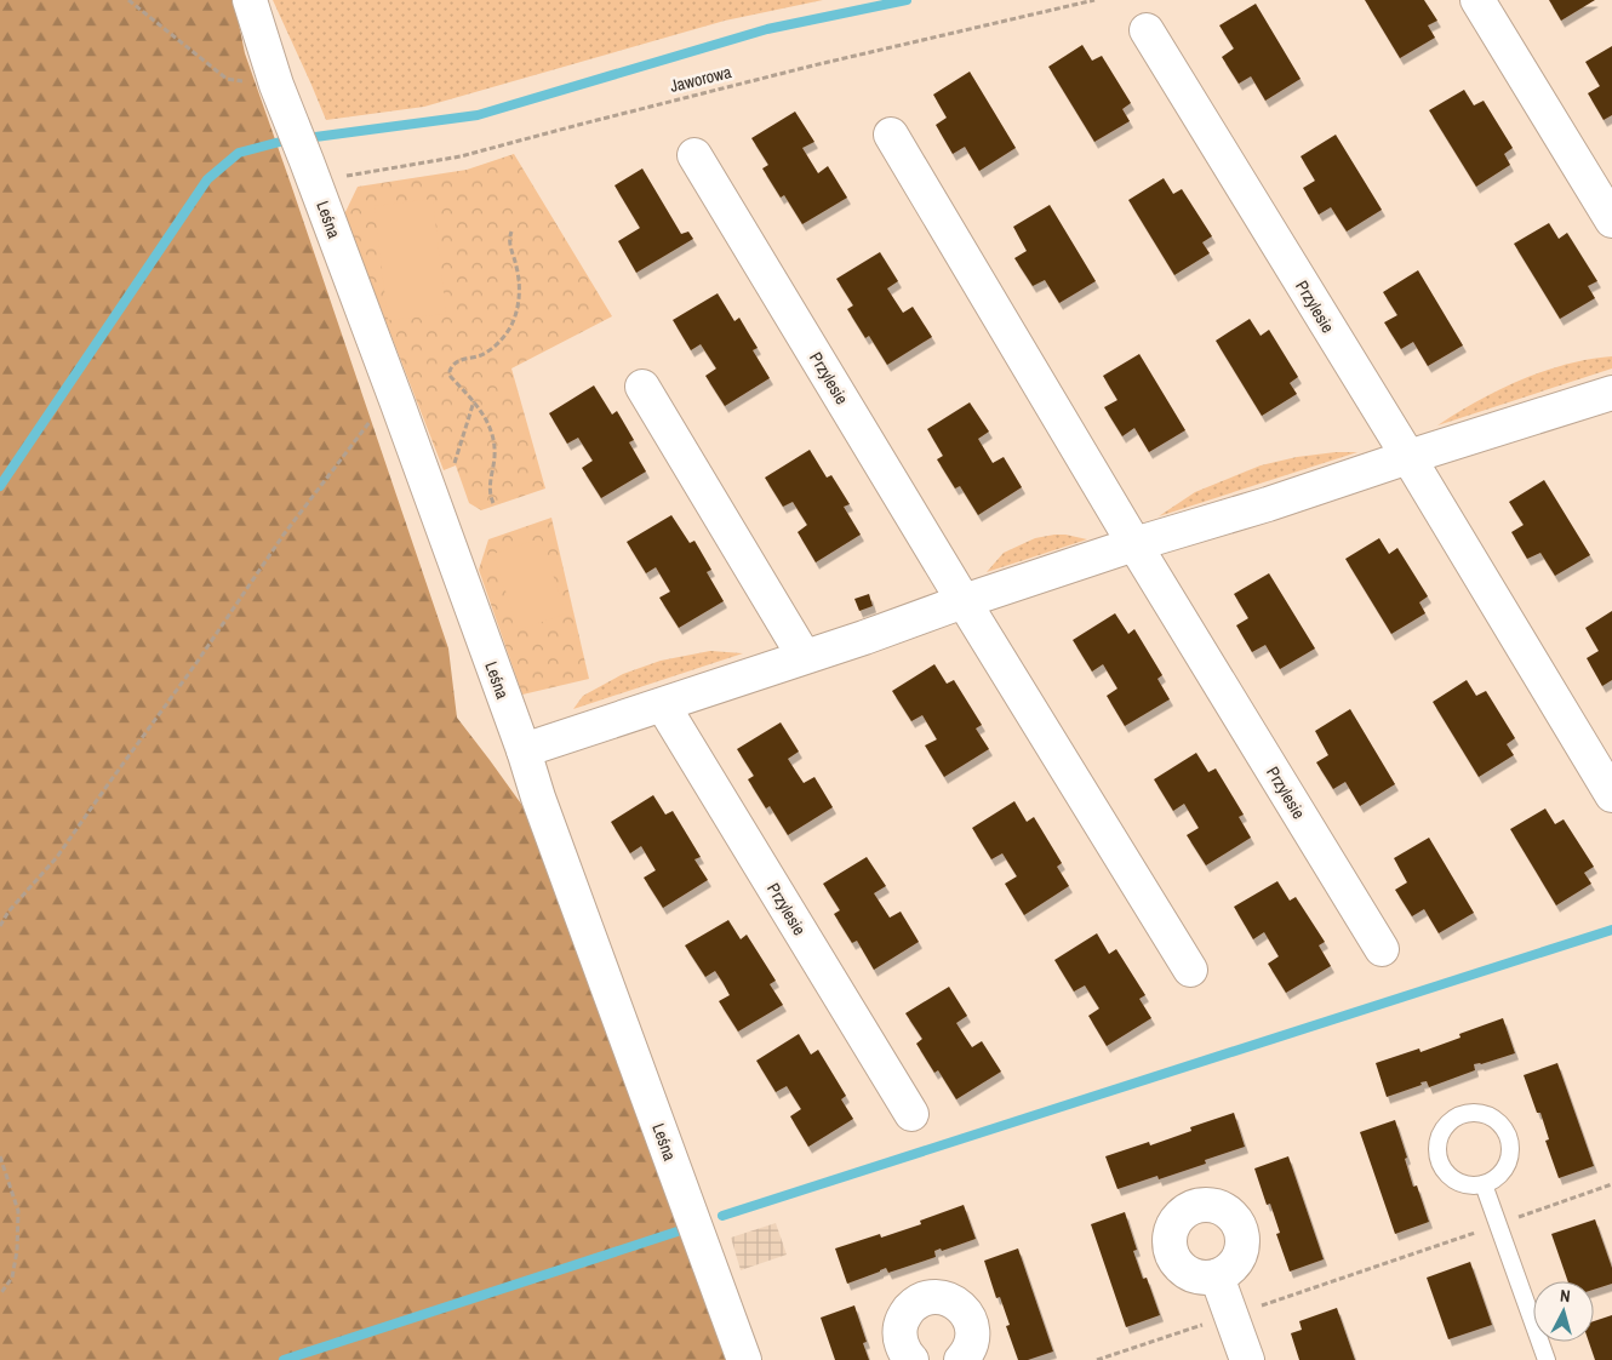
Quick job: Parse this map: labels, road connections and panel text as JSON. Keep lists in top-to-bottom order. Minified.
{"streets":{"street":["Leśna","Przylesie"],"path":["Jaworowa"]},"crossings":[["Jaworowa","Leśna"]],"north":"top"}
